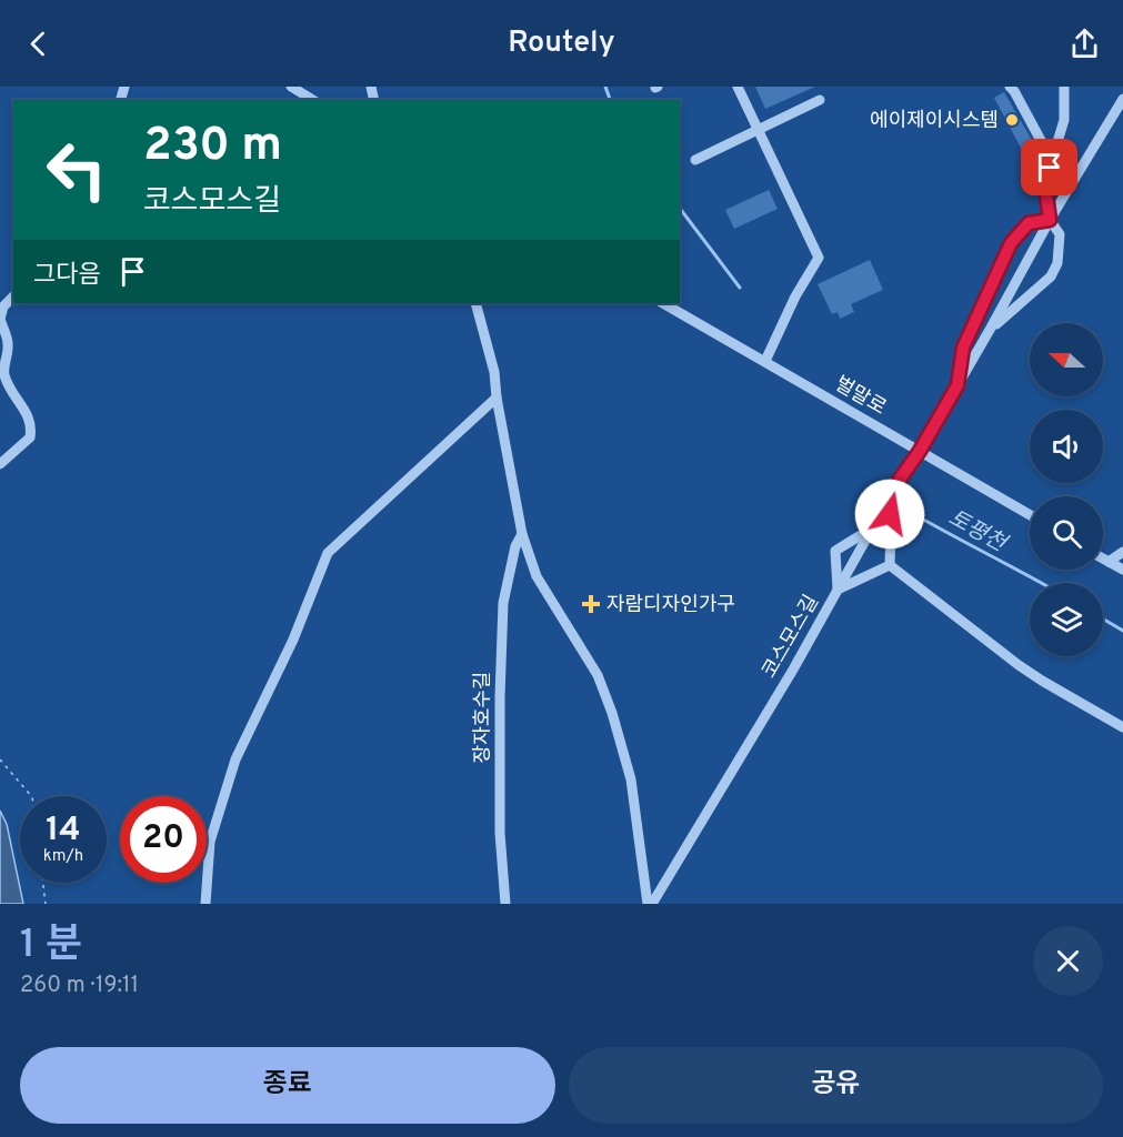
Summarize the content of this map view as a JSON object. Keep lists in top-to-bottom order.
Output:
{
  "streets": {
    "street": ["벌말로", "코스모스길", "장자호수길"]
  },
  "crossings": [
    ["벌말로", "코스모스길"]
  ],
  "water": ["토평천"],
  "places": {
    "other": ["에이제이시스템"],
    "health": ["자람디자인가구"]
  },
  "north": "left",
  "page": {
    "header": "Routely",
    "turn": ["230 m", "코스모스길"],
    "then": "그다음",
    "speed": "14 km/h",
    "limit": "20",
    "heading": ["1 분", "260 m · 19:11"],
    "buttons": ["종료", "공유"]
  }
}
